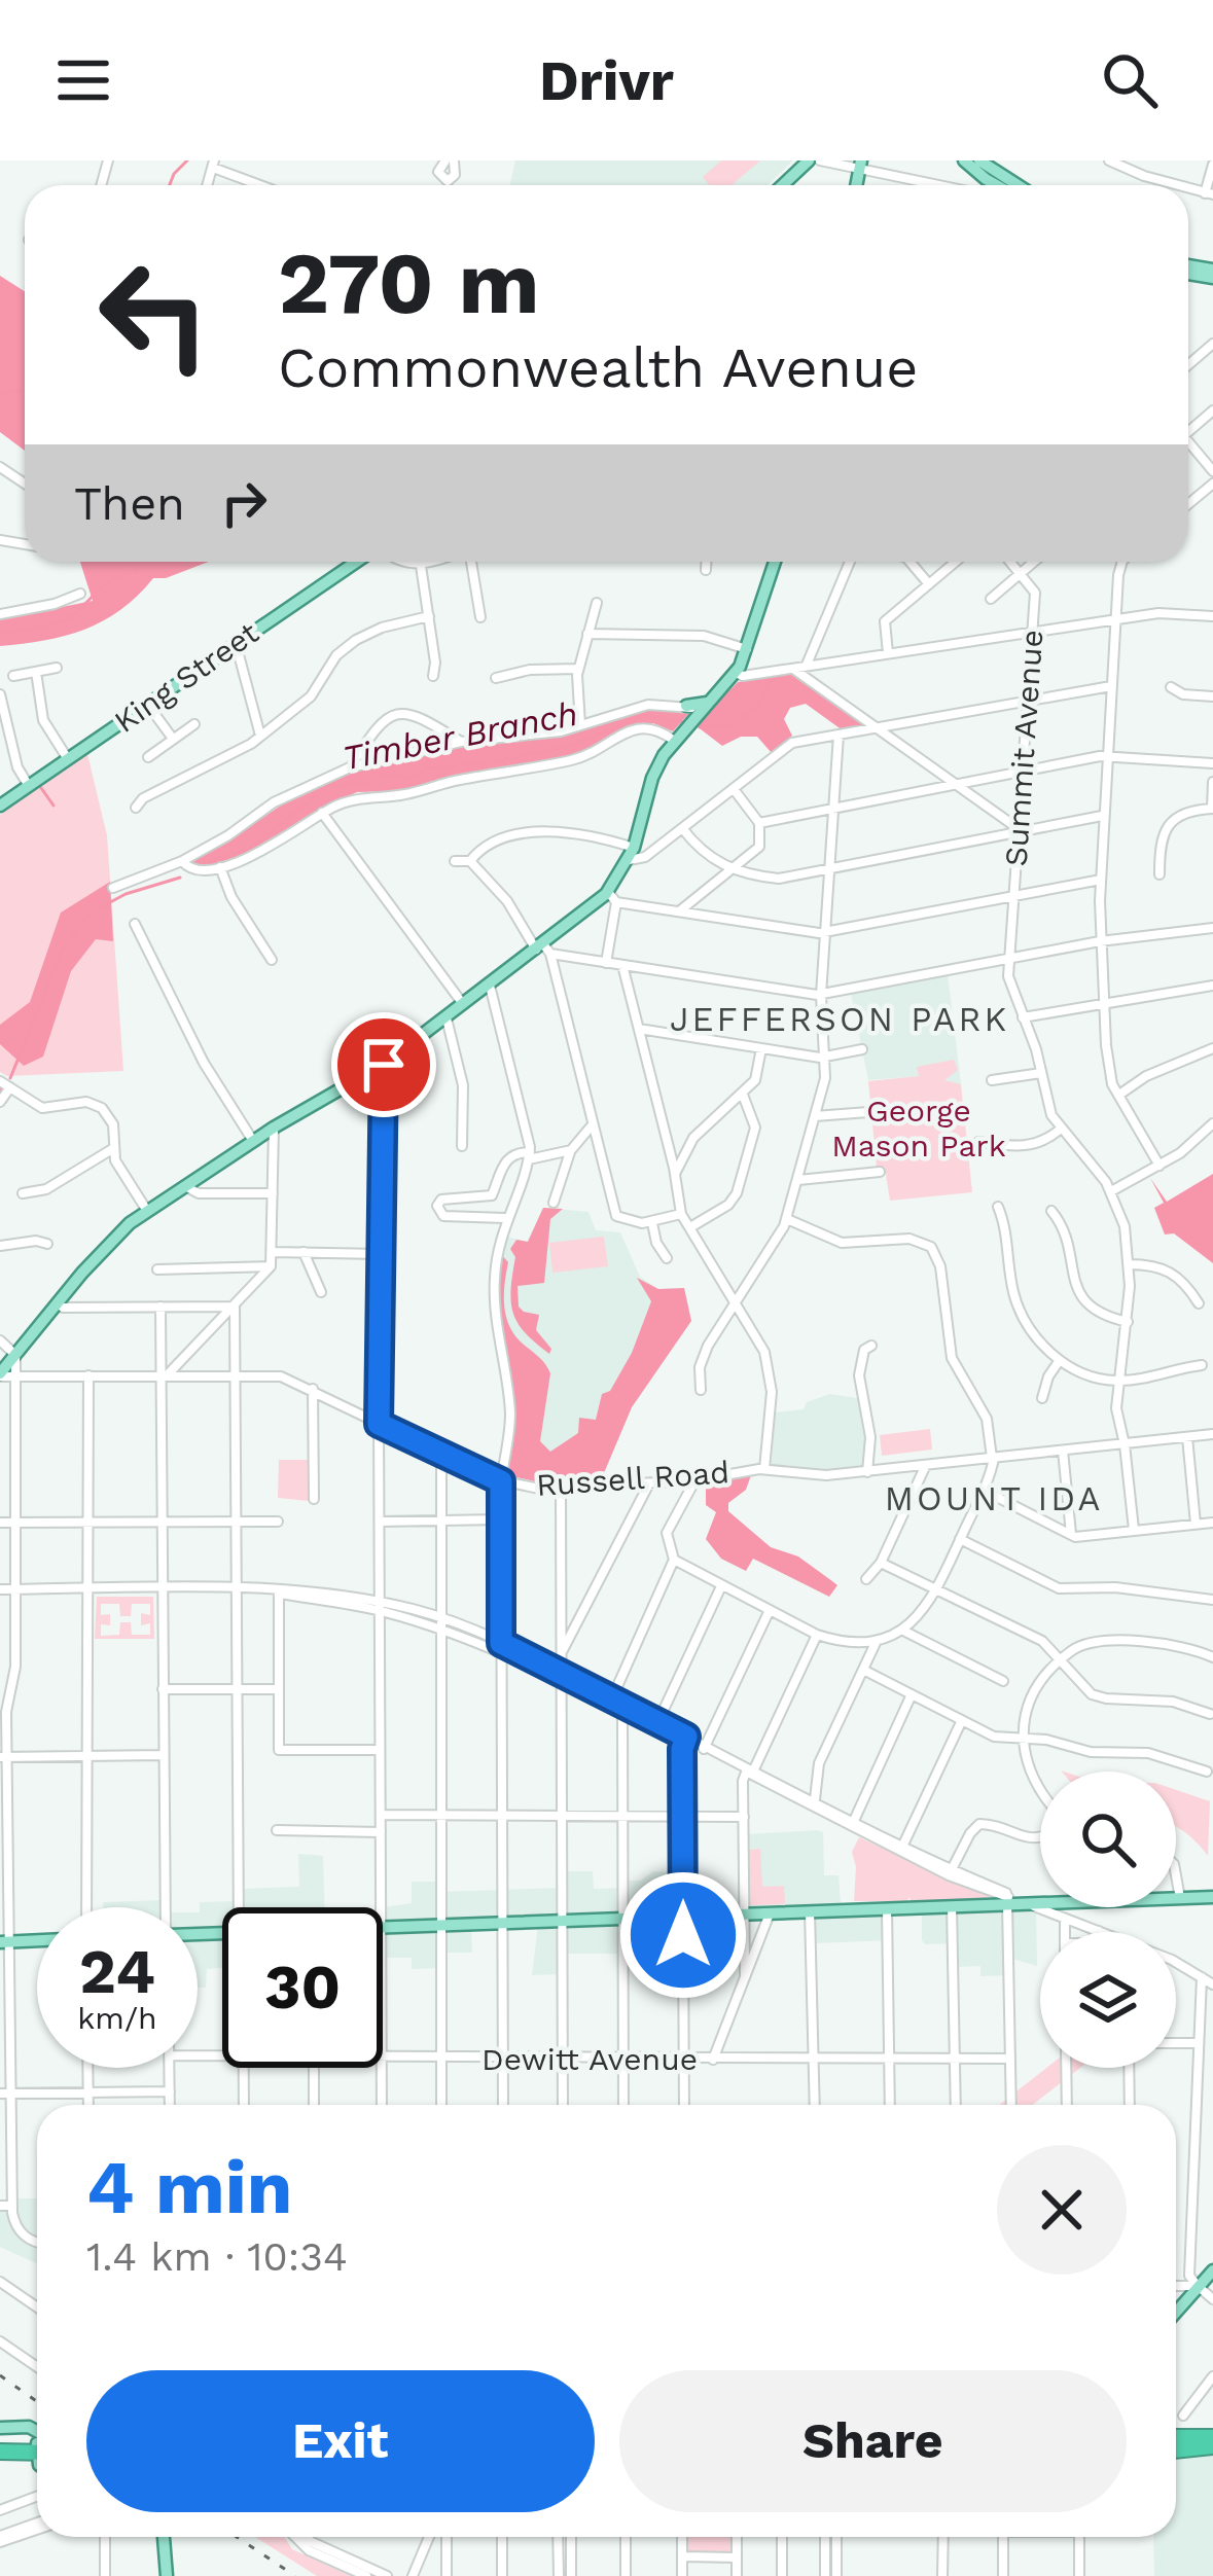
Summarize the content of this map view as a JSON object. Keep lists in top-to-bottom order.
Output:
{
  "streets": {
    "main road": ["King Street"],
    "street": ["Summit Avenue", "Russell Road", "Dewitt Avenue"]
  },
  "districts": ["JEFFERSON PARK", "MOUNT IDA"],
  "water": ["Timber Branch"],
  "parks": ["George Mason Park"],
  "page": {
    "header": "Drivr",
    "turn": ["270 m", "Commonwealth Avenue"],
    "then": "Then",
    "speed": "24 km/h",
    "limit": "30",
    "heading": ["4 min", "1.4 km · 10:34"],
    "buttons": ["Exit", "Share"]
  }
}
